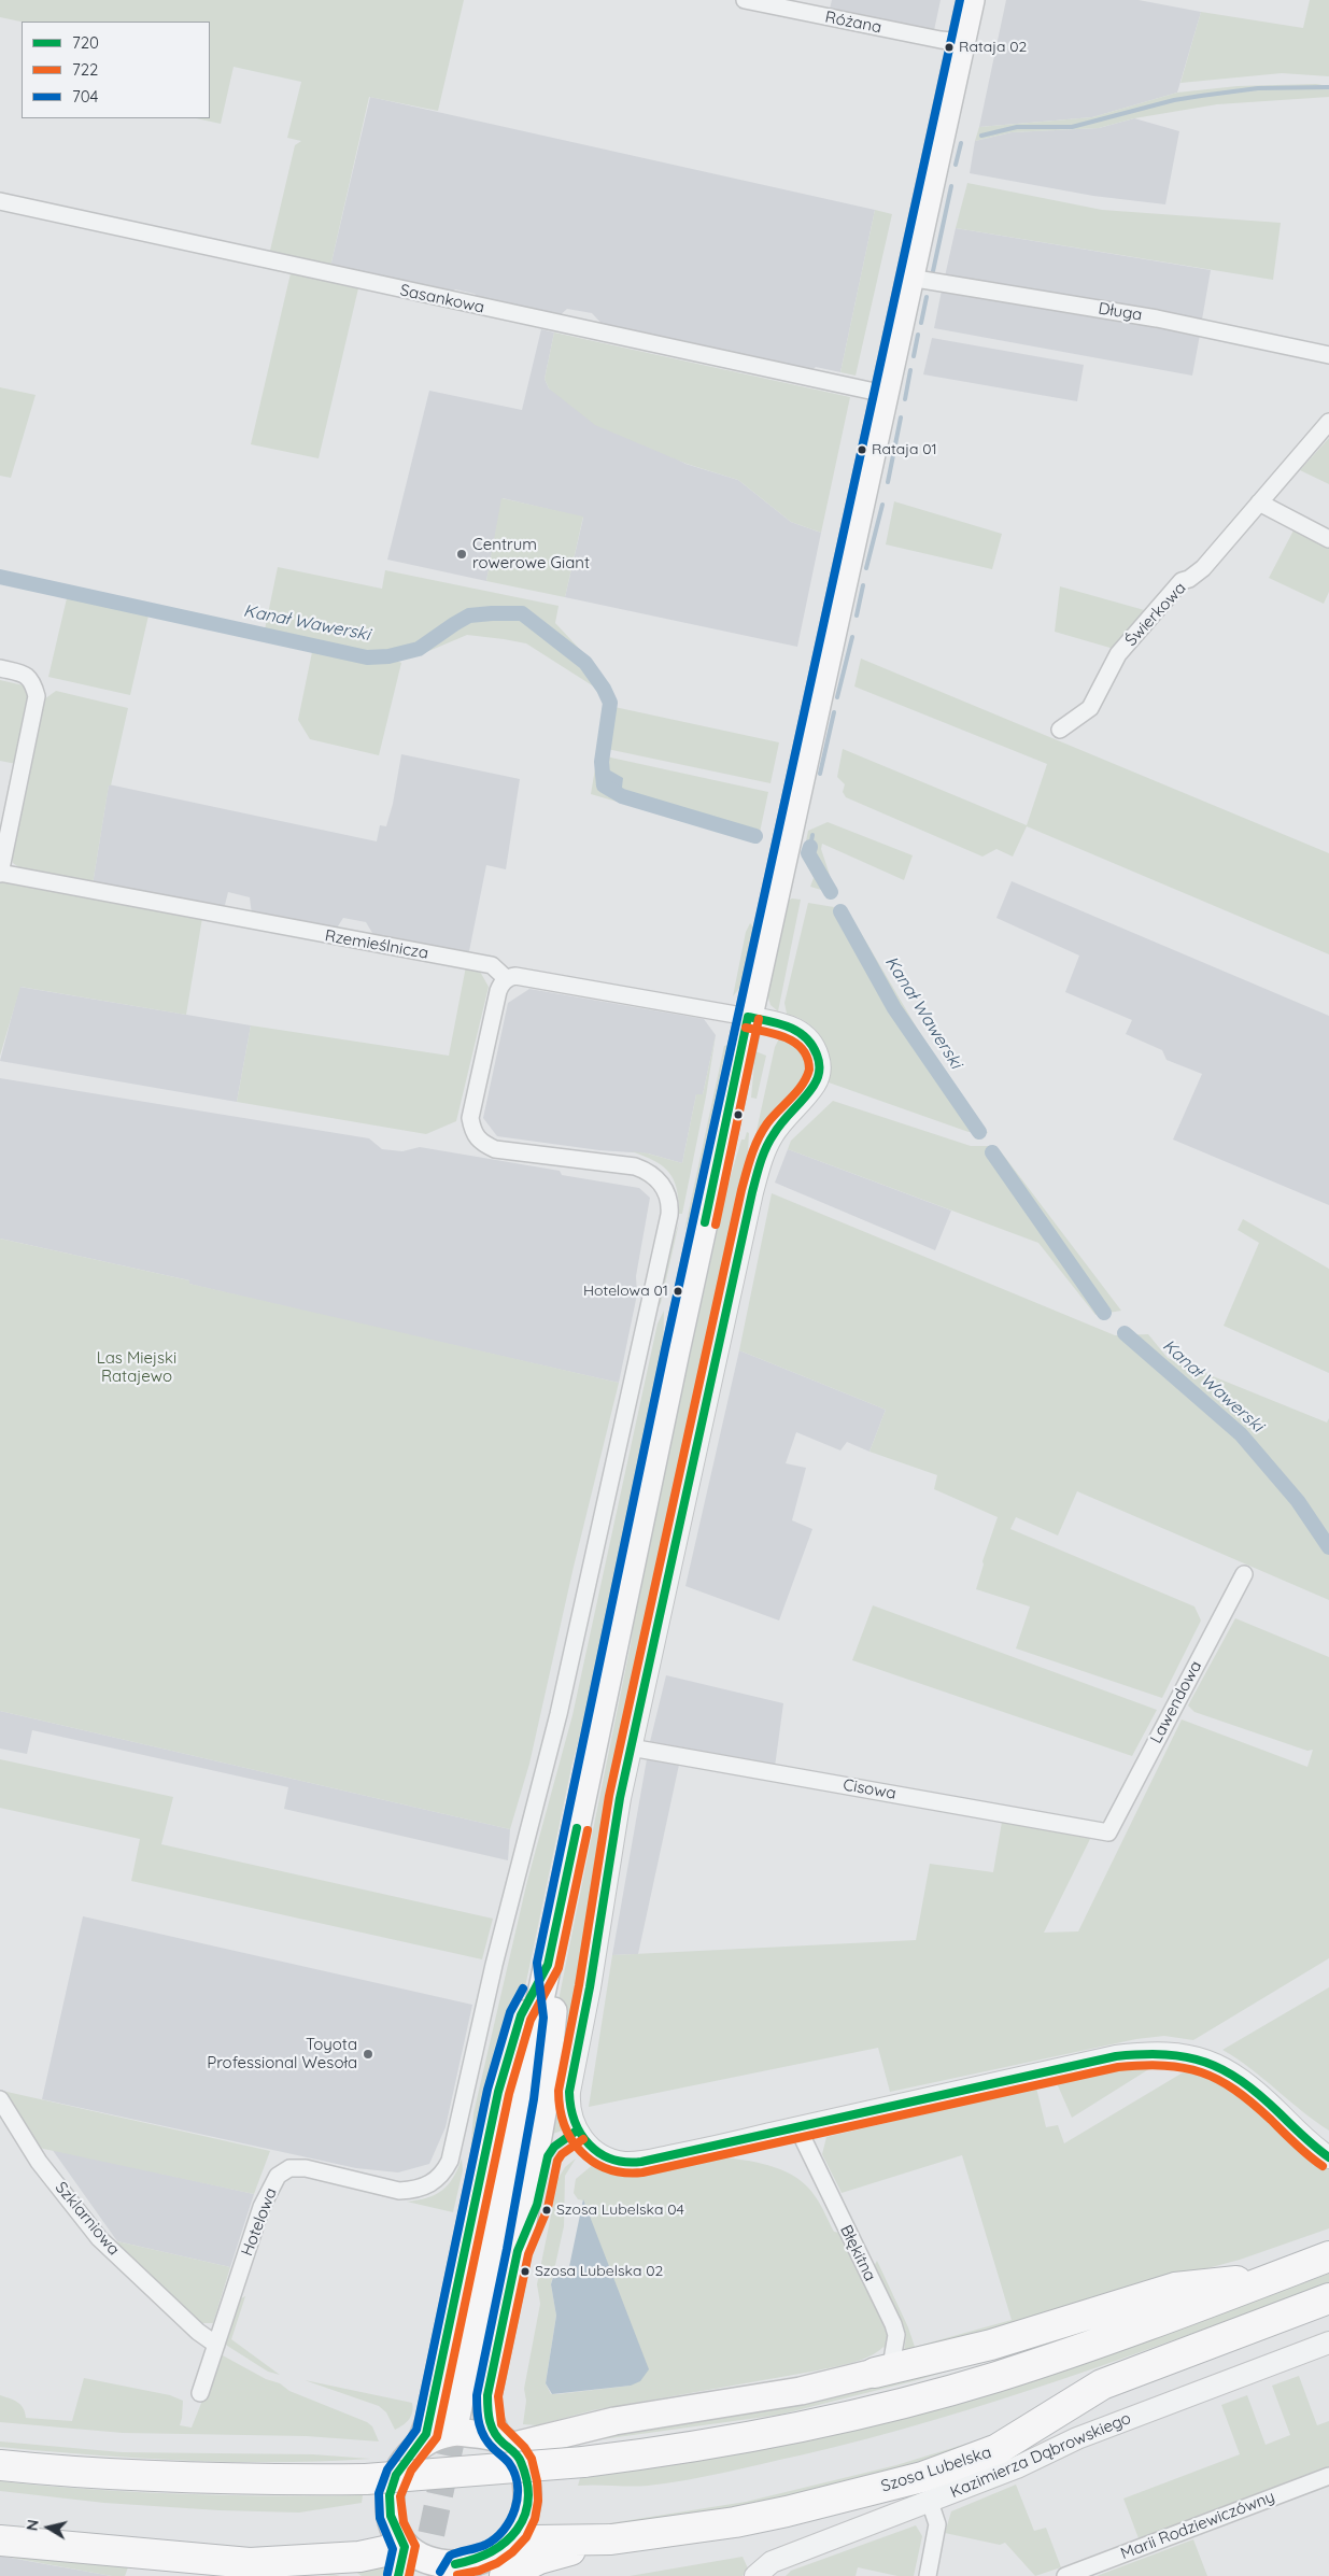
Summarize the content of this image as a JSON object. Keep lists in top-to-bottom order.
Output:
{
  "streets": {
    "highway": ["Szosa Lubelska"],
    "street": [
      "Różana",
      "Sasankowa",
      "Długa",
      "Świerkowa",
      "Rzemieślnicza",
      "Lawendowa",
      "Cisowa",
      "Szklarniowa",
      "Hotelowa",
      "Błękitna",
      "Kazimierza Dąbrowskiego",
      "Marii Rodziewiczówny"
    ]
  },
  "crossings": [
    ["Rzemieślnicza", "Hotelowa"],
    ["Lawendowa", "Cisowa"],
    ["Szklarniowa", "Hotelowa"]
  ],
  "water": ["Kanał Wawerski"],
  "parks": ["Las Miejski Ratajewo"],
  "places": [
    "Rataja 02",
    "Rataja 01",
    "Centrum rowerowe Giant",
    "Hotelowa 01",
    "Toyota Professional Wesoła",
    "Szosa Lubelska 04",
    "Szosa Lubelska 02"
  ],
  "lines": ["transit line 704", "transit line 720", "transit line 722"],
  "legend": ["720", "722", "704"],
  "north": "left"
}
